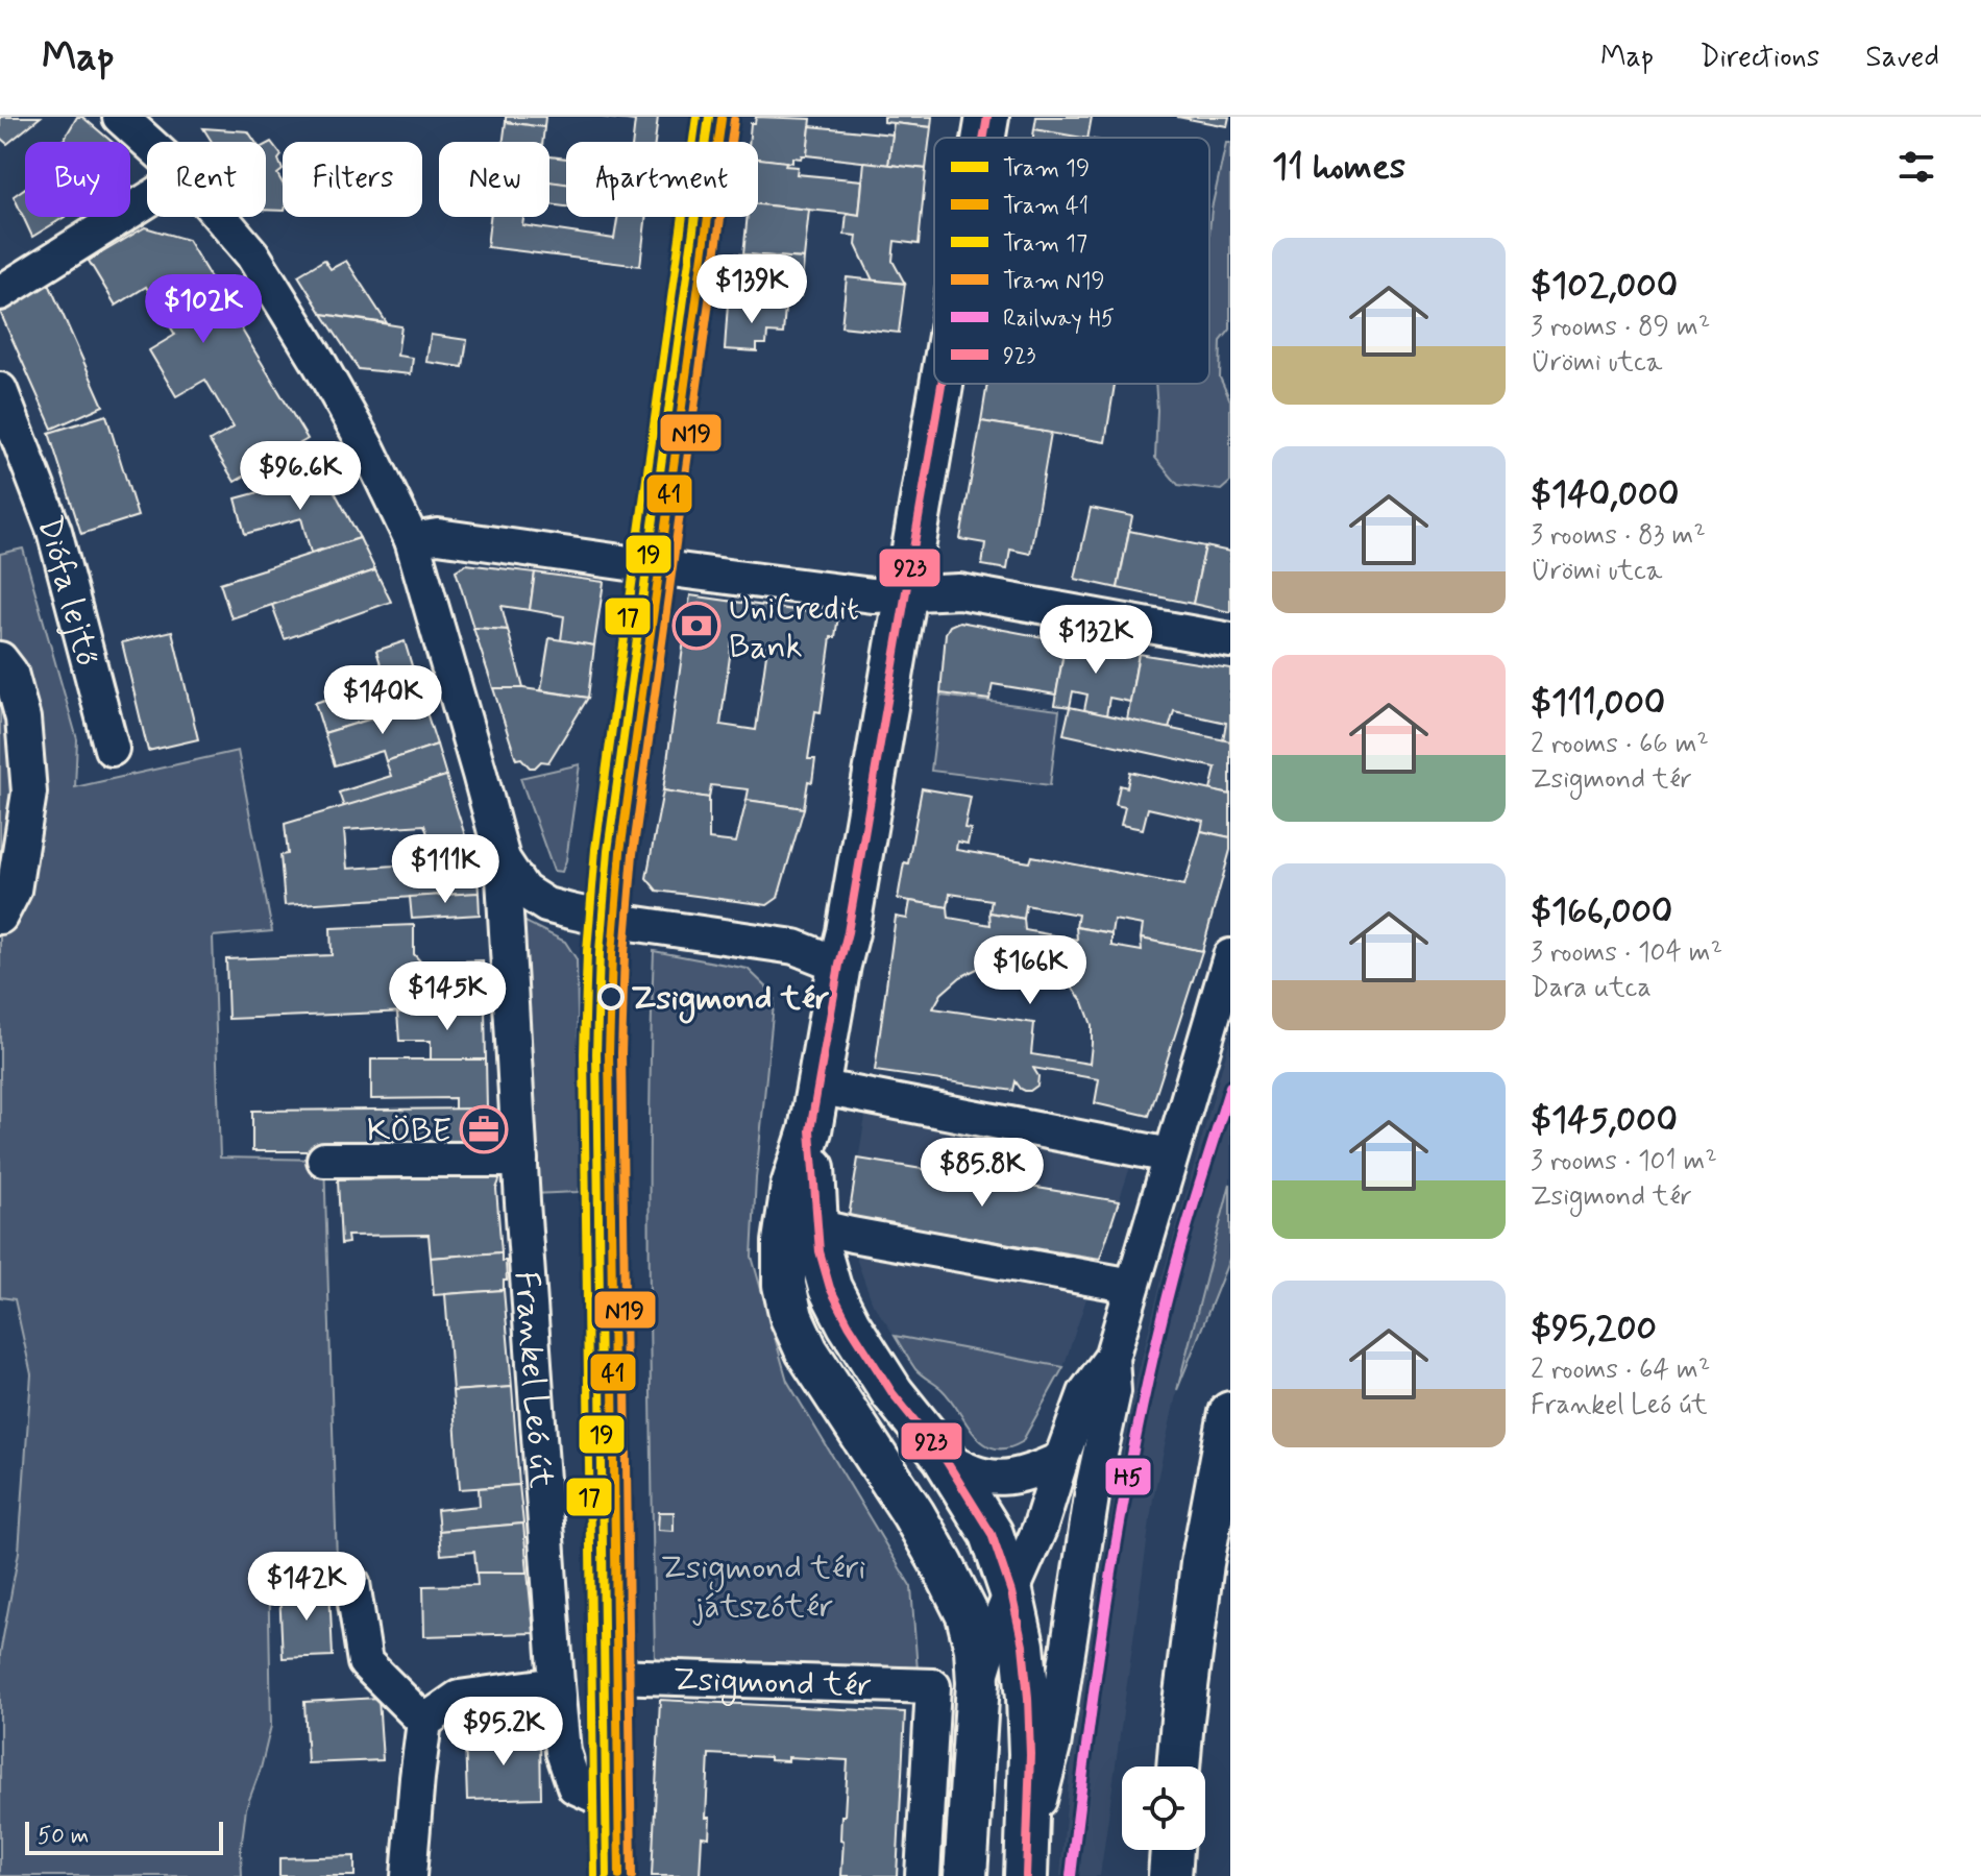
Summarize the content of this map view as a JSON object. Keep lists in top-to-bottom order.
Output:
{
  "streets": {
    "street": ["Diófa lejtő", "Frankel Leó út", "Zsigmond tér"]
  },
  "parks": ["Zsigmond téri játszótér"],
  "places": {
    "bank": ["UniCredit Bank"],
    "other": ["Zsigmond tér"],
    "office": ["KÖBE"]
  },
  "lines": [
    "tram line 19",
    "tram line 17",
    "transit line 923",
    "tram line 41",
    "tram line N19",
    "rail line H5"
  ],
  "legend": [
    "Tram 19",
    "Tram 41",
    "Tram 17",
    "Tram N19",
    "Railway H5",
    "923"
  ],
  "scale_bar": "50 m",
  "page": {
    "header": "Map",
    "nav": ["Map", "Directions", "Saved"],
    "heading": "11 homes",
    "chip": [
      "Buy",
      "Rent",
      "Filters",
      "New",
      "Apartment"
    ],
    "list": [
      {
        "name": "$102,000",
        "note": "3 rooms · 89 m² · Ürömi utca"
      },
      {
        "name": "$140,000",
        "note": "3 rooms · 83 m² · Ürömi utca"
      },
      {
        "name": "$111,000",
        "note": "2 rooms · 66 m² · Zsigmond tér"
      },
      {
        "name": "$166,000",
        "note": "3 rooms · 104 m² · Dara utca"
      },
      {
        "name": "$145,000",
        "note": "3 rooms · 101 m² · Zsigmond tér"
      },
      {
        "name": "$95,200",
        "note": "2 rooms · 64 m² · Frankel Leó út"
      }
    ],
    "price": [
      "$139K",
      "$102K",
      "$96.6K",
      "$132K",
      "$140K",
      "$111K",
      "$166K",
      "$145K",
      "$85.8K",
      "$142K",
      "$95.2K"
    ],
    "scale": "50 m"
  }
}
